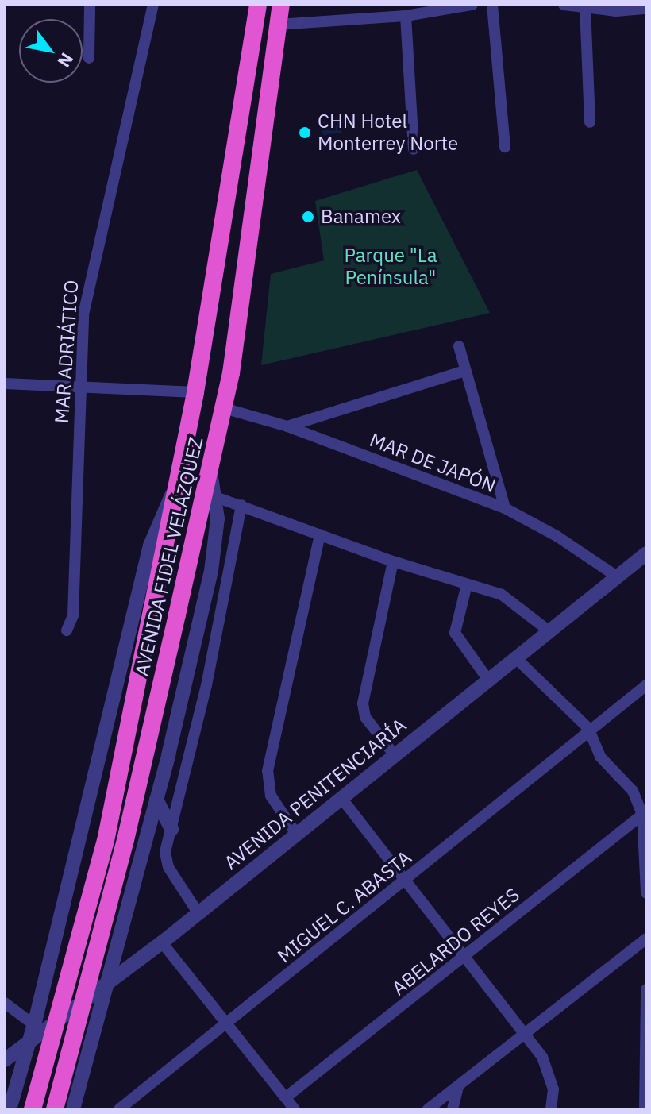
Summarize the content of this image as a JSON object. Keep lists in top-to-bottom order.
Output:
{
  "streets": {
    "highway": ["AVENIDA FIDEL VELÁZQUEZ"],
    "street": [
      "MAR ADRIÁTICO",
      "MAR DE JAPÓN",
      "AVENIDA PENITENCIARÍA",
      "MIGUEL C. ABASTA",
      "ABELARDO REYES"
    ]
  },
  "crossings": [
    ["MAR DE JAPÓN", "AVENIDA FIDEL VELÁZQUEZ"],
    ["MAR DE JAPÓN", "AVENIDA PENITENCIARÍA"]
  ],
  "parks": ["Parque \"La Península\""],
  "places": ["CHN Hotel Monterrey Norte", "Banamex"],
  "north": "bottom right"
}
